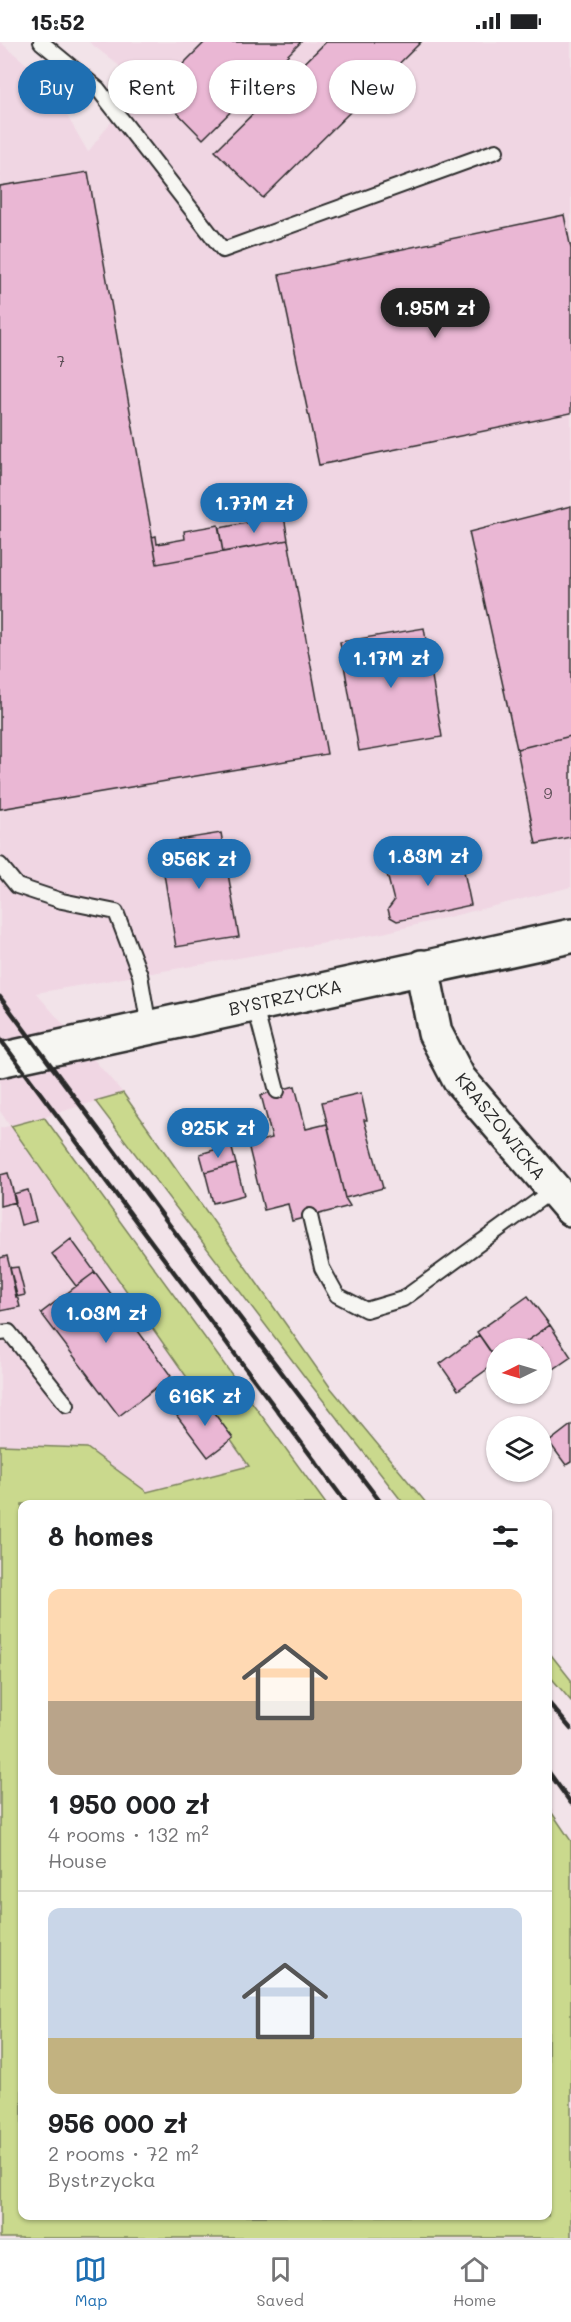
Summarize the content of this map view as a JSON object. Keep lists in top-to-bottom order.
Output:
{
  "streets": {
    "street": ["BYSTRZYCKA", "KRASZOWICKA"]
  },
  "crossings": [
    ["BYSTRZYCKA", "KRASZOWICKA"]
  ],
  "house_numbers": ["7", "9"],
  "north": "left",
  "page": {
    "status": "15:52",
    "chip": [
      "Buy",
      "Rent",
      "Filters",
      "New"
    ],
    "price": [
      "1.95M zł",
      "1.77M zł",
      "1.17M zł",
      "1.83M zł",
      "956K zł",
      "925K zł",
      "1.03M zł",
      "616K zł"
    ],
    "heading": "8 homes",
    "list": [
      {
        "name": "1 950 000 zł",
        "note": "4 rooms · 132 m² · House"
      },
      {
        "name": "956 000 zł",
        "note": "2 rooms · 72 m² · Bystrzycka"
      }
    ],
    "tabs": ["Map", "Saved", "Home"]
  }
}
